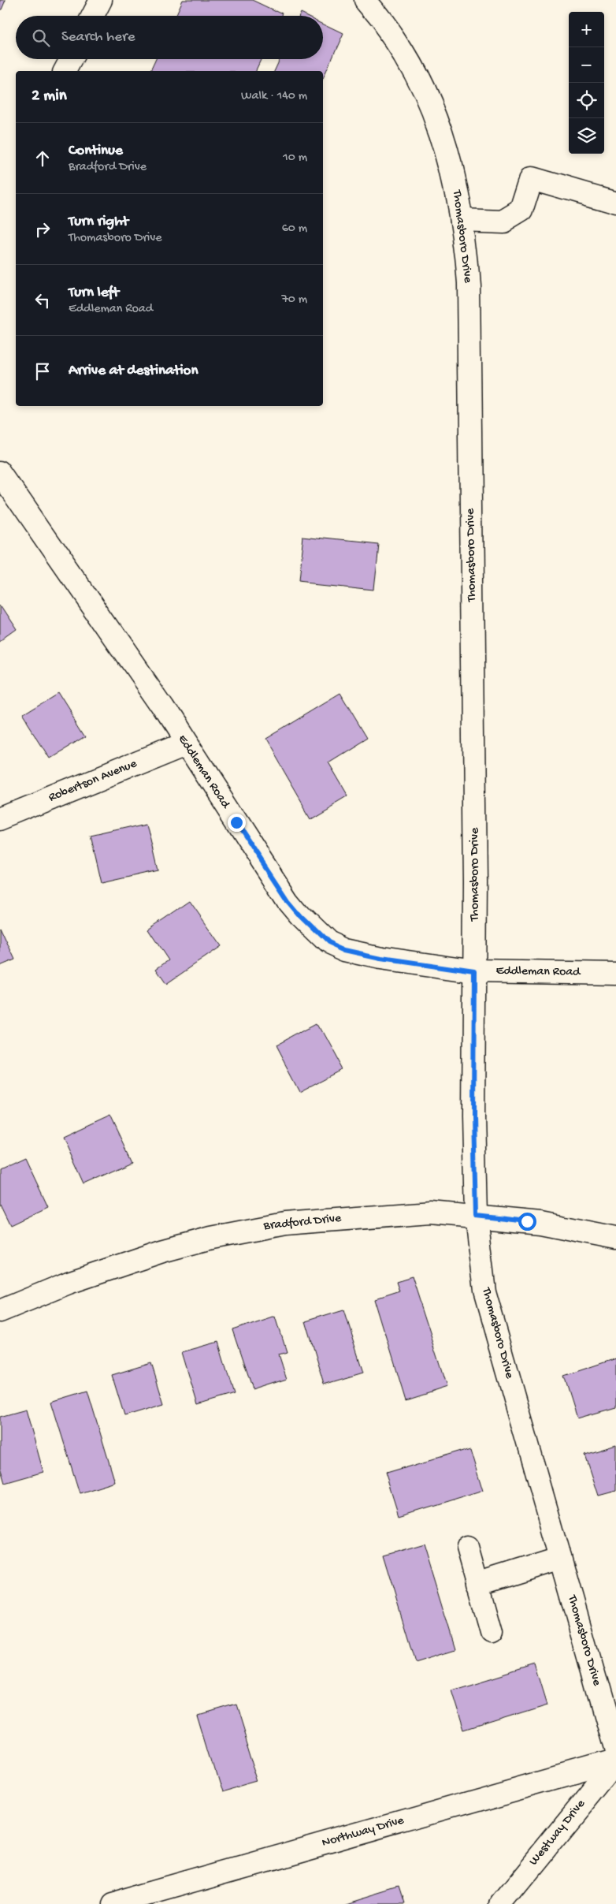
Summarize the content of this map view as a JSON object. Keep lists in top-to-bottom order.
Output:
{
  "streets": {
    "street": [
      "Thomasboro Drive",
      "Eddleman Road",
      "Robertson Avenue",
      "Bradford Drive",
      "Northway Drive",
      "Westway Drive"
    ]
  },
  "crossings": [
    ["Thomasboro Drive", "Eddleman Road"],
    ["Thomasboro Drive", "Bradford Drive"],
    ["Eddleman Road", "Robertson Avenue"],
    ["Northway Drive", "Westway Drive"]
  ],
  "page": {
    "map_buttons": ["+", "−"],
    "search": "Search here",
    "heading": ["2 min", "Walk · 140 m"],
    "list": [
      ["Continue", "Bradford Drive", "10 m"],
      ["Turn right", "Thomasboro Drive", "60 m"],
      ["Turn left", "Eddleman Road", "70 m"],
      "Arrive at destination"
    ]
  }
}
